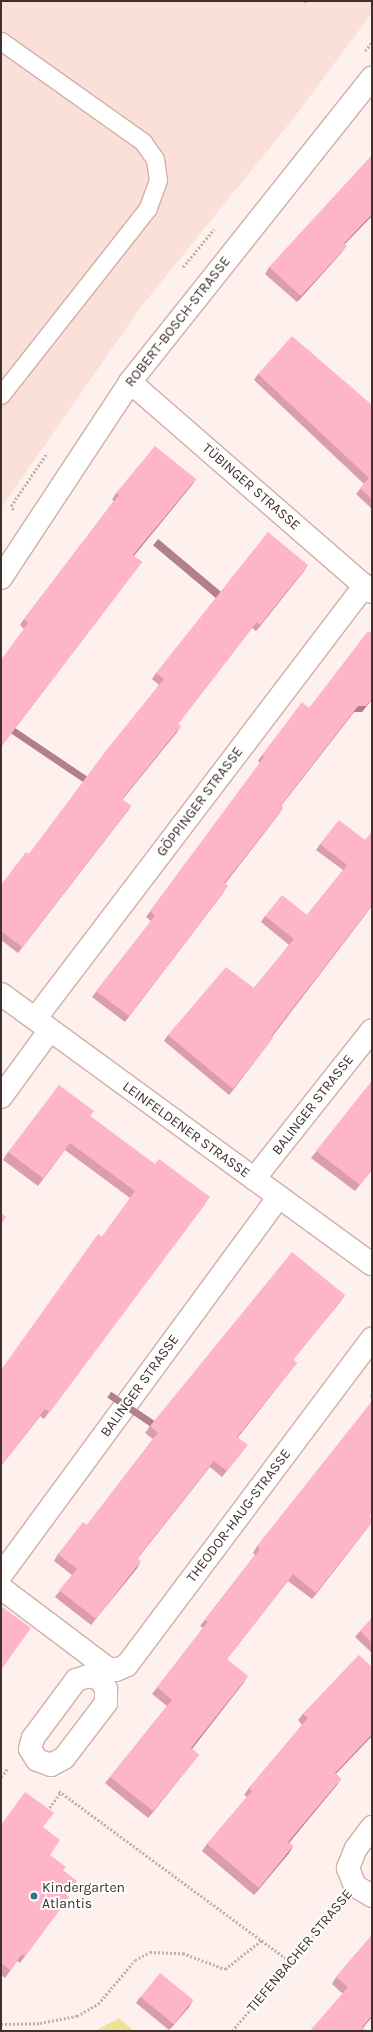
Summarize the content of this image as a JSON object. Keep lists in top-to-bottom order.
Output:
{
  "streets": {
    "street": [
      "ROBERT-BOSCH-STRASSE",
      "TÜBINGER STRASSE",
      "GÖPPINGER STRASSE",
      "BALINGER STRASSE",
      "LEINFELDENER STRASSE",
      "THEODOR-HAUG-STRASSE",
      "TIEFENBACHER STRASSE"
    ]
  },
  "crossings": [
    ["ROBERT-BOSCH-STRASSE", "TÜBINGER STRASSE"],
    ["TÜBINGER STRASSE", "GÖPPINGER STRASSE"],
    ["GÖPPINGER STRASSE", "LEINFELDENER STRASSE"],
    ["BALINGER STRASSE", "LEINFELDENER STRASSE"]
  ],
  "places": ["Kindergarten Atlantis"]
}
